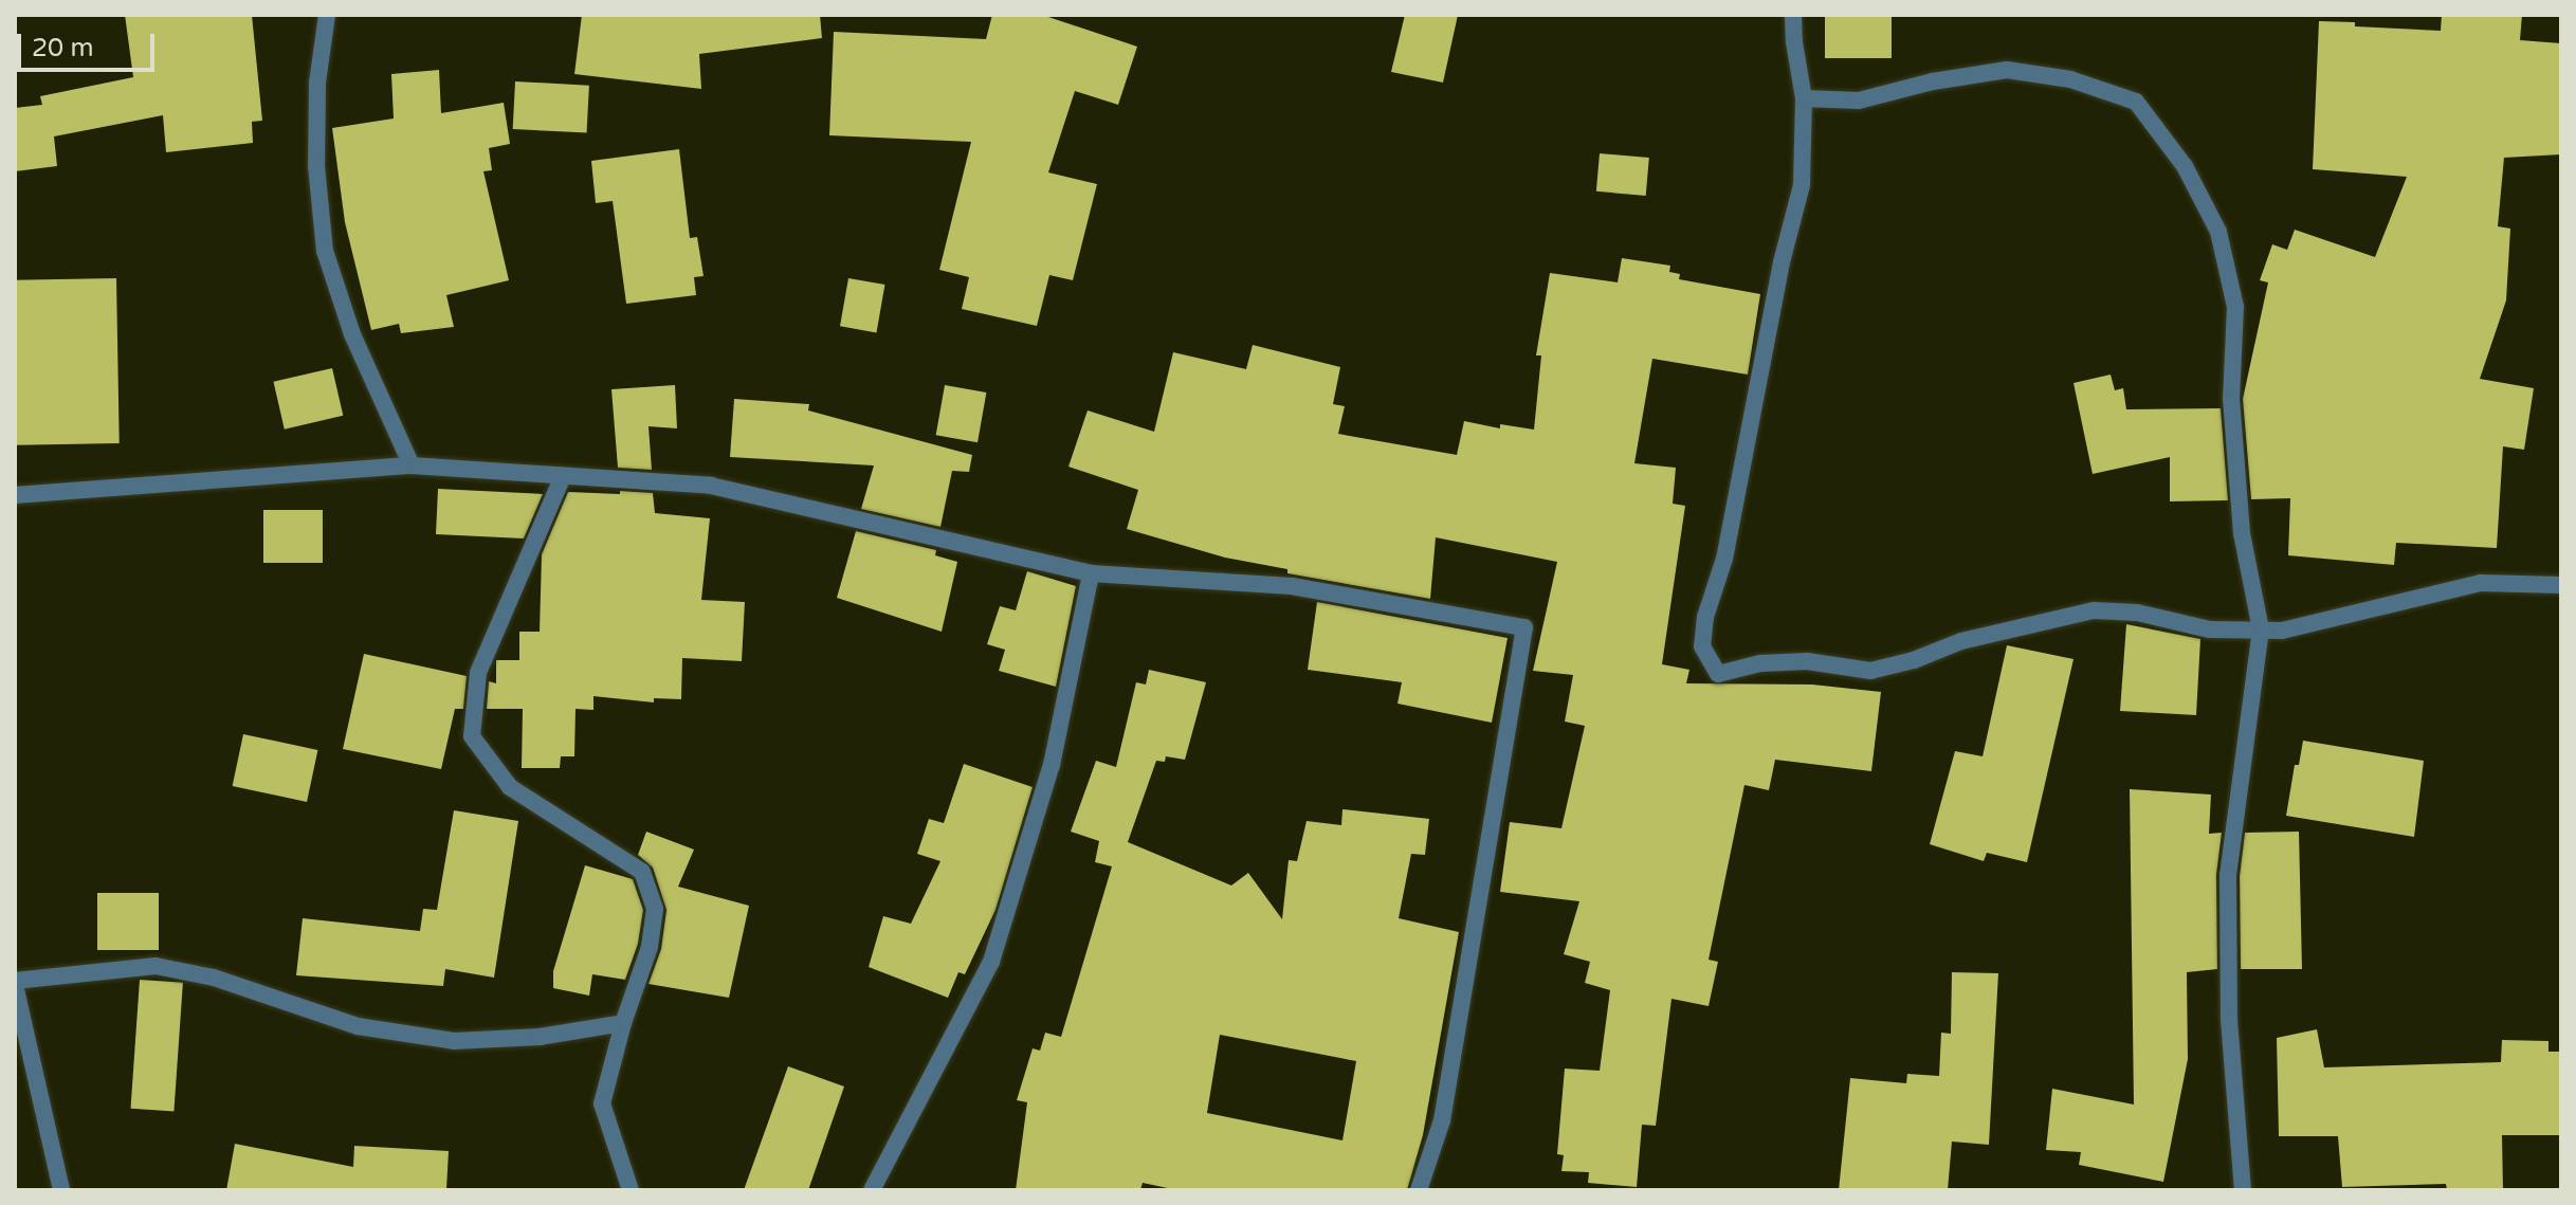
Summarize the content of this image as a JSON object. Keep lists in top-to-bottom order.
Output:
{
  "scale_bar": "20 m"
}
